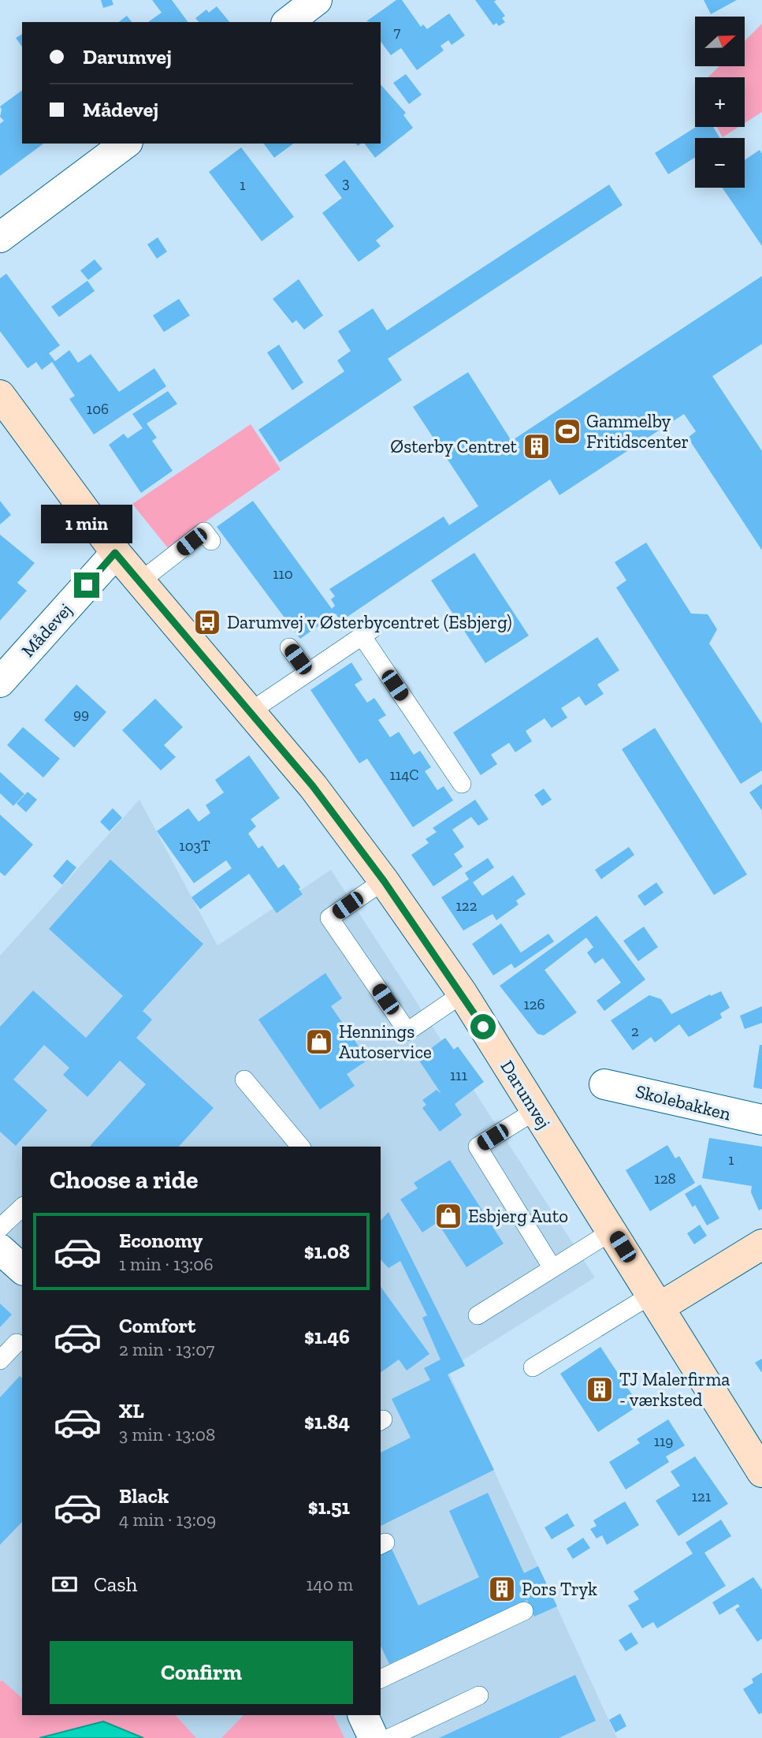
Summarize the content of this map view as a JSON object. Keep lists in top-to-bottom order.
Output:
{
  "streets": {
    "street": ["Mådevej", "Darumvej", "Skolebakken"]
  },
  "crossings": [
    ["Mådevej", "Darumvej"]
  ],
  "places": {
    "sports": ["Gammelby Fritidscenter"],
    "building": ["Østerby Centret", "TJ Malerfirma - værksted", "Pors Tryk"],
    "bus stop": ["Darumvej v Østerbycentret (Esbjerg)"],
    "shop": ["Hennings Autoservice", "Esbjerg Auto"]
  },
  "house_numbers": [
    "7",
    "3",
    "1",
    "106",
    "110",
    "99",
    "114C",
    "103T",
    "122",
    "126",
    "2",
    "111",
    "1",
    "128",
    "119",
    "121"
  ],
  "north": "right",
  "page": {
    "map_buttons": ["+", "−"],
    "banner": ["Darumvej", "Mådevej"],
    "bubble": "1 min",
    "heading": "Choose a ride",
    "list": [
      {
        "name": "Economy",
        "note": "1 min · 13:06",
        "value": "$1.08"
      },
      {
        "name": "Comfort",
        "note": "2 min · 13:07",
        "value": "$1.46"
      },
      {
        "name": "XL",
        "note": "3 min · 13:08",
        "value": "$1.84"
      },
      {
        "name": "Black",
        "note": "4 min · 13:09",
        "value": "$1.51"
      }
    ],
    "pay": ["Cash", "140 m"],
    "buttons": "Confirm"
  }
}
